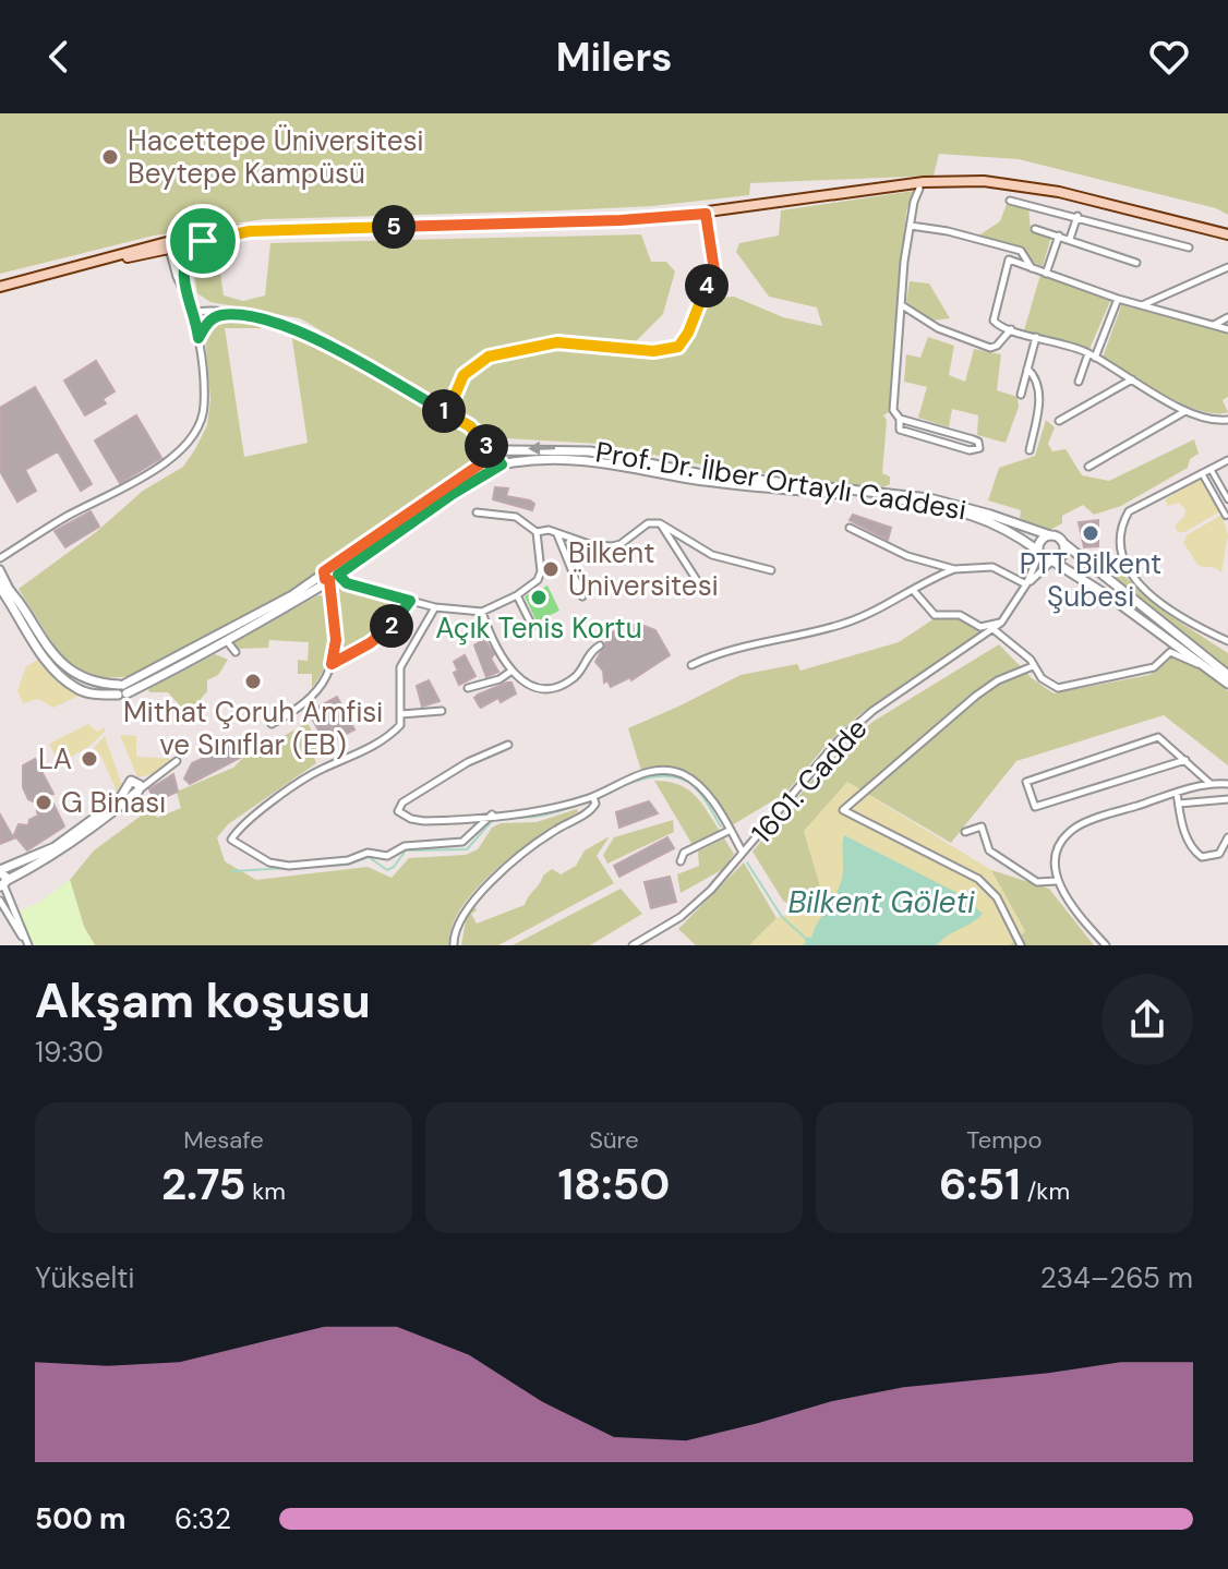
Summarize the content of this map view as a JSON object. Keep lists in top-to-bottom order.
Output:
{
  "streets": {
    "street": ["Prof. Dr. İlber Ortaylı Caddesi", "1601. Cadde"]
  },
  "crossings": [
    ["Prof. Dr. İlber Ortaylı Caddesi", "1601. Cadde"]
  ],
  "water": ["Bilkent Göleti"],
  "places": [
    "Hacettepe Üniversitesi Beytepe Kampüsü",
    "PTT Bilkent Şubesi",
    "Bilkent Üniversitesi",
    "Açık Tenis Kortu",
    "Mithat Çoruh Amfisi ve Sınıflar (EB)",
    "LA",
    "G Binası"
  ],
  "page": {
    "header": "Milers",
    "pins": [
      "5",
      "4",
      "1",
      "3",
      "2"
    ],
    "heading": ["Akşam koşusu", "19:30"],
    "stats": [
      ["Mesafe", "2.75 km"],
      ["Süre", "18:50"],
      ["Tempo", "6:51 /km"]
    ],
    "chart": ["Yükselti", "234–265 m"],
    "list": [
      {
        "name": "500 m",
        "note": "6:32"
      }
    ]
  }
}
